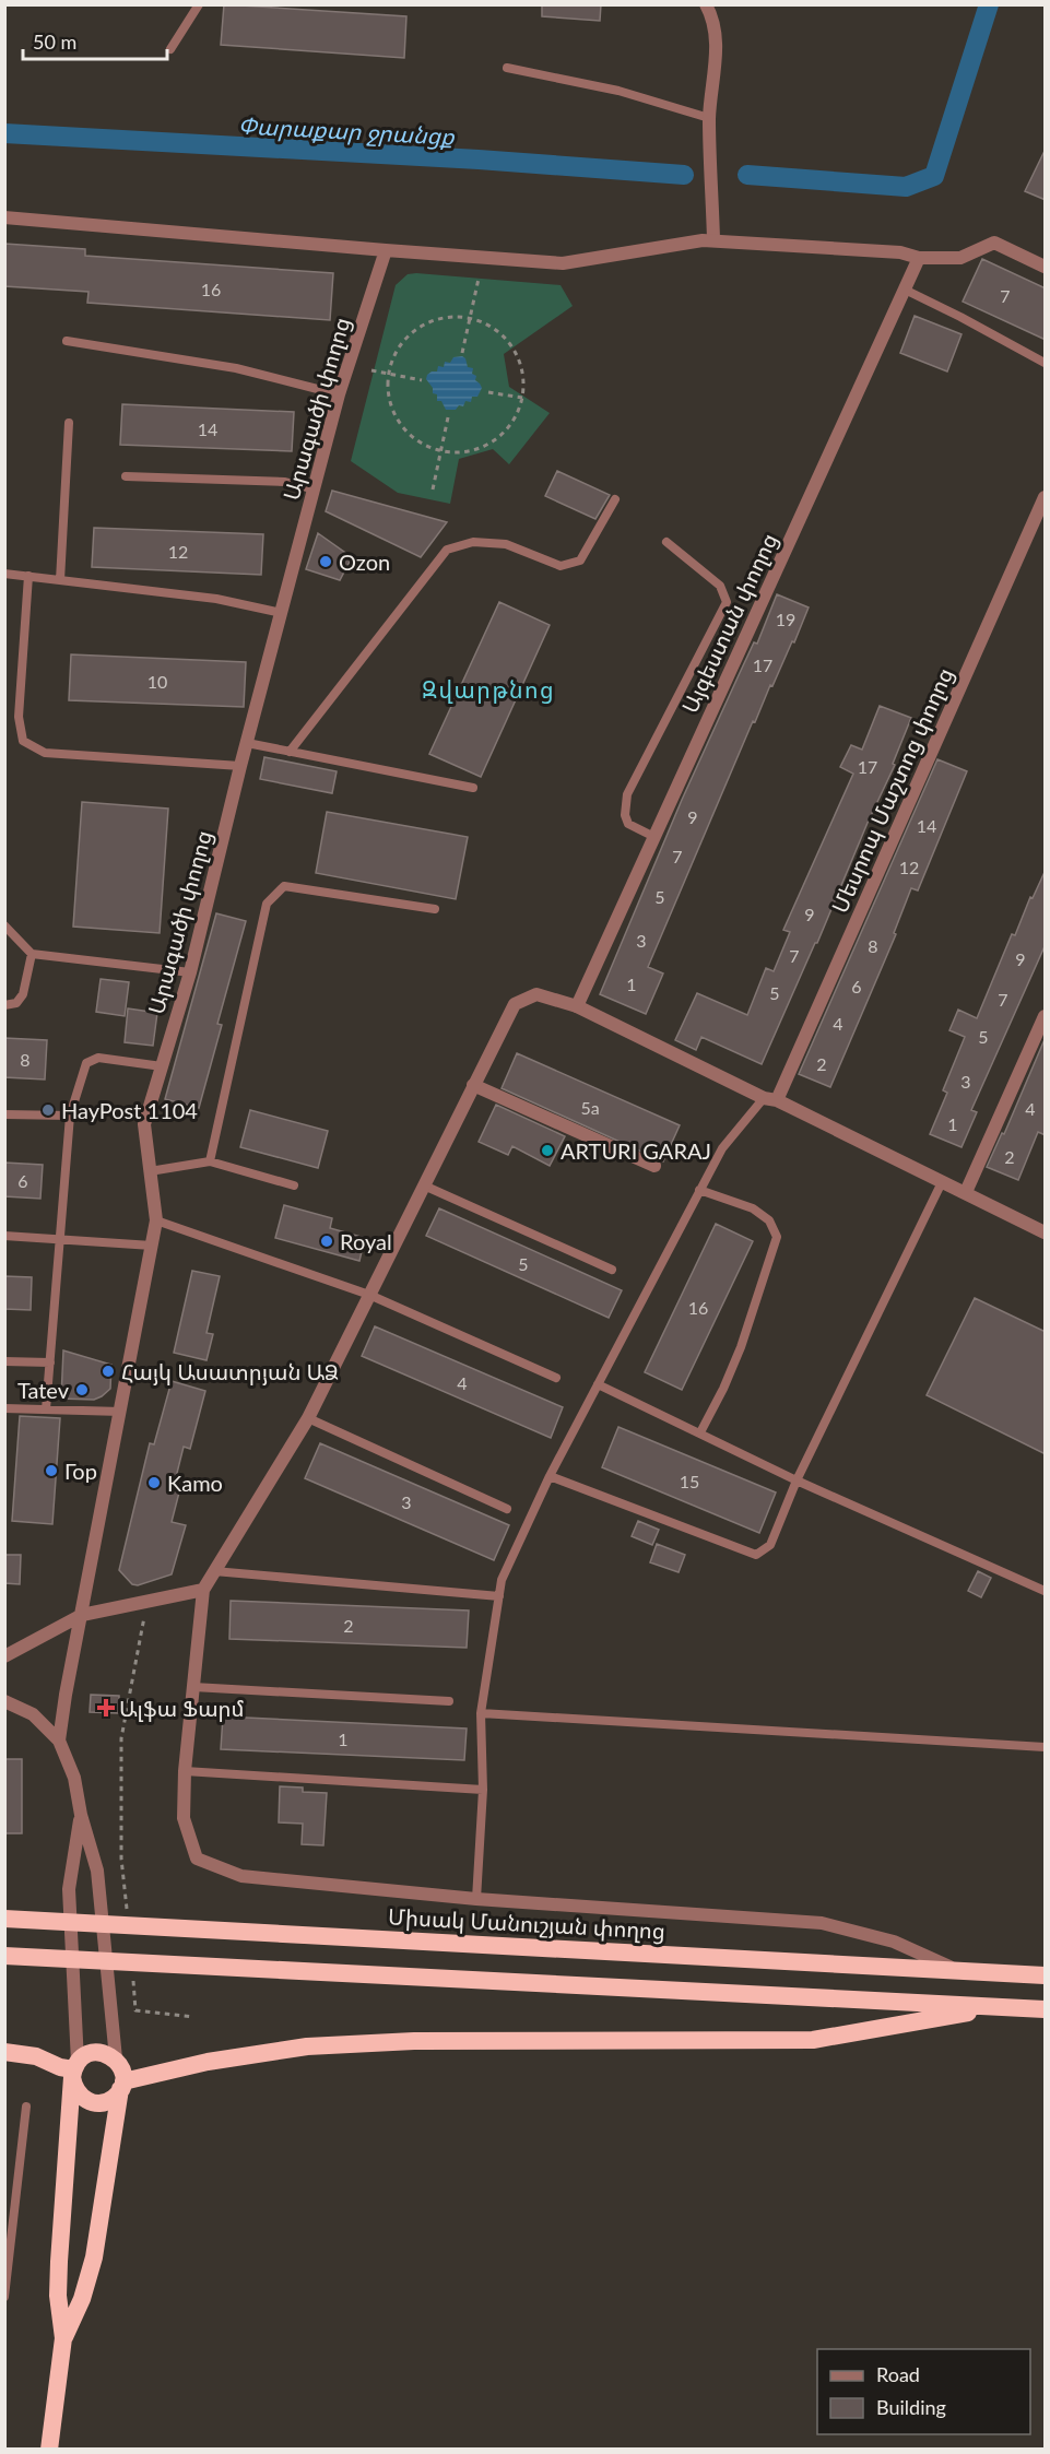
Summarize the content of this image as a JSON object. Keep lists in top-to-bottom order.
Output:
{
  "streets": {
    "highway": ["Միսակ Մանուշյան փողոց"],
    "street": ["Արագածի փողոց", "Այգեստան փողոց", "Մեսրոպ Մաշտոց փողոց"]
  },
  "districts": ["Զվարթնոց"],
  "water": ["Փարաքար ջրանցք"],
  "places": {
    "other": [
      "Ozon",
      "HayPost 1104",
      "ARTURI GARAJ",
      "Royal",
      "Հայկ Ասատրյան ԱՁ",
      "Tatev",
      "Гор",
      "Kamo"
    ],
    "health": ["Ալֆա Ֆարմ"]
  },
  "house_numbers": [
    "16",
    "7",
    "14",
    "12",
    "19",
    "17",
    "10",
    "17",
    "9",
    "14",
    "7",
    "12",
    "5",
    "9",
    "3",
    "8",
    "7",
    "9",
    "1",
    "6",
    "5",
    "7",
    "4",
    "5",
    "8",
    "2",
    "3",
    "5a",
    "4",
    "1",
    "2",
    "6",
    "5",
    "16",
    "4",
    "15",
    "3",
    "2",
    "1"
  ],
  "legend": ["Road", "Building"],
  "scale_bar": "50 m"
}
